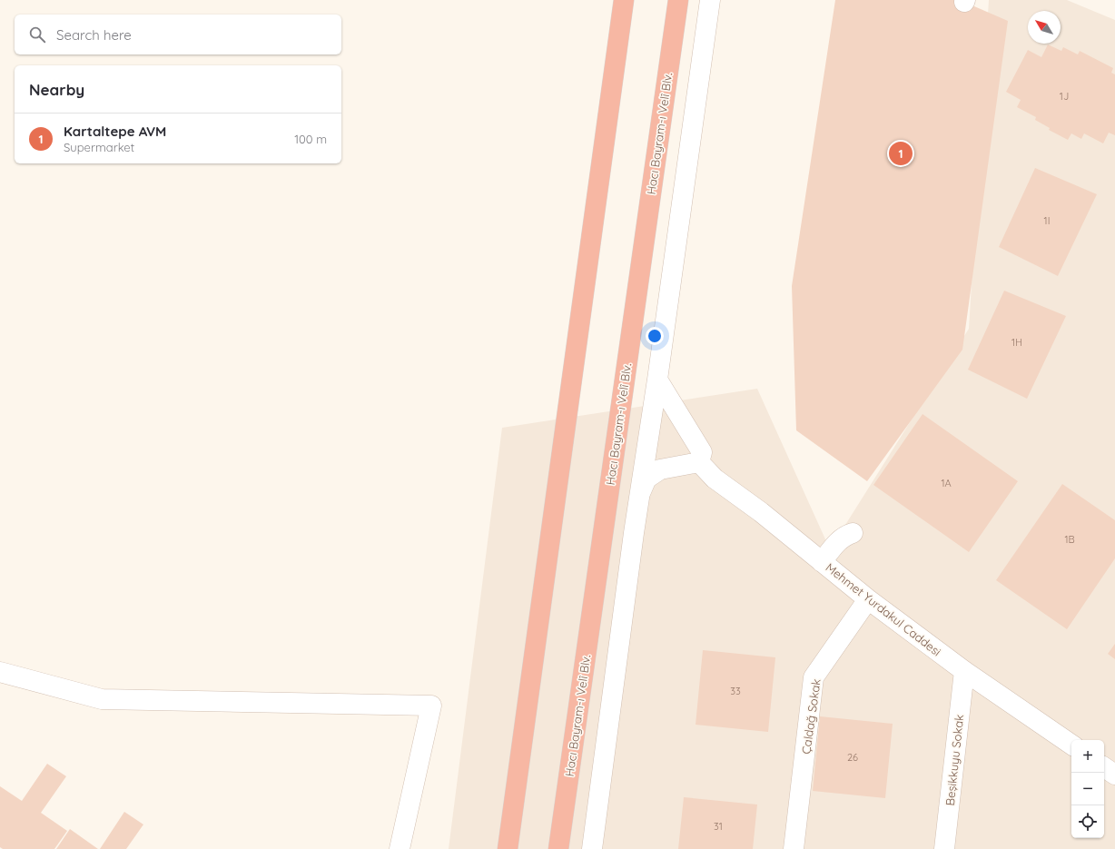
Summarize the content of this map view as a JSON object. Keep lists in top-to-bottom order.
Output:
{
  "streets": {
    "highway": ["Hacı Bayram-ı Velî Blv."],
    "street": ["Mehmet Yurdakul Caddesi", "Çaldağ Sokak", "Beşikkuyu Sokak"]
  },
  "crossings": [
    ["Mehmet Yurdakul Caddesi", "Çaldağ Sokak"],
    ["Mehmet Yurdakul Caddesi", "Beşikkuyu Sokak"]
  ],
  "house_numbers": [
    "1J",
    "1I",
    "1H",
    "1A",
    "1B",
    "33",
    "26",
    "31"
  ],
  "north": "top left",
  "page": {
    "search": "Search here",
    "heading": "Nearby",
    "list": [
      {
        "mark": "1",
        "name": "Kartaltepe AVM",
        "note": "Supermarket",
        "value": "100 m"
      }
    ],
    "pins": "1",
    "map_buttons": ["+", "−"]
  }
}
